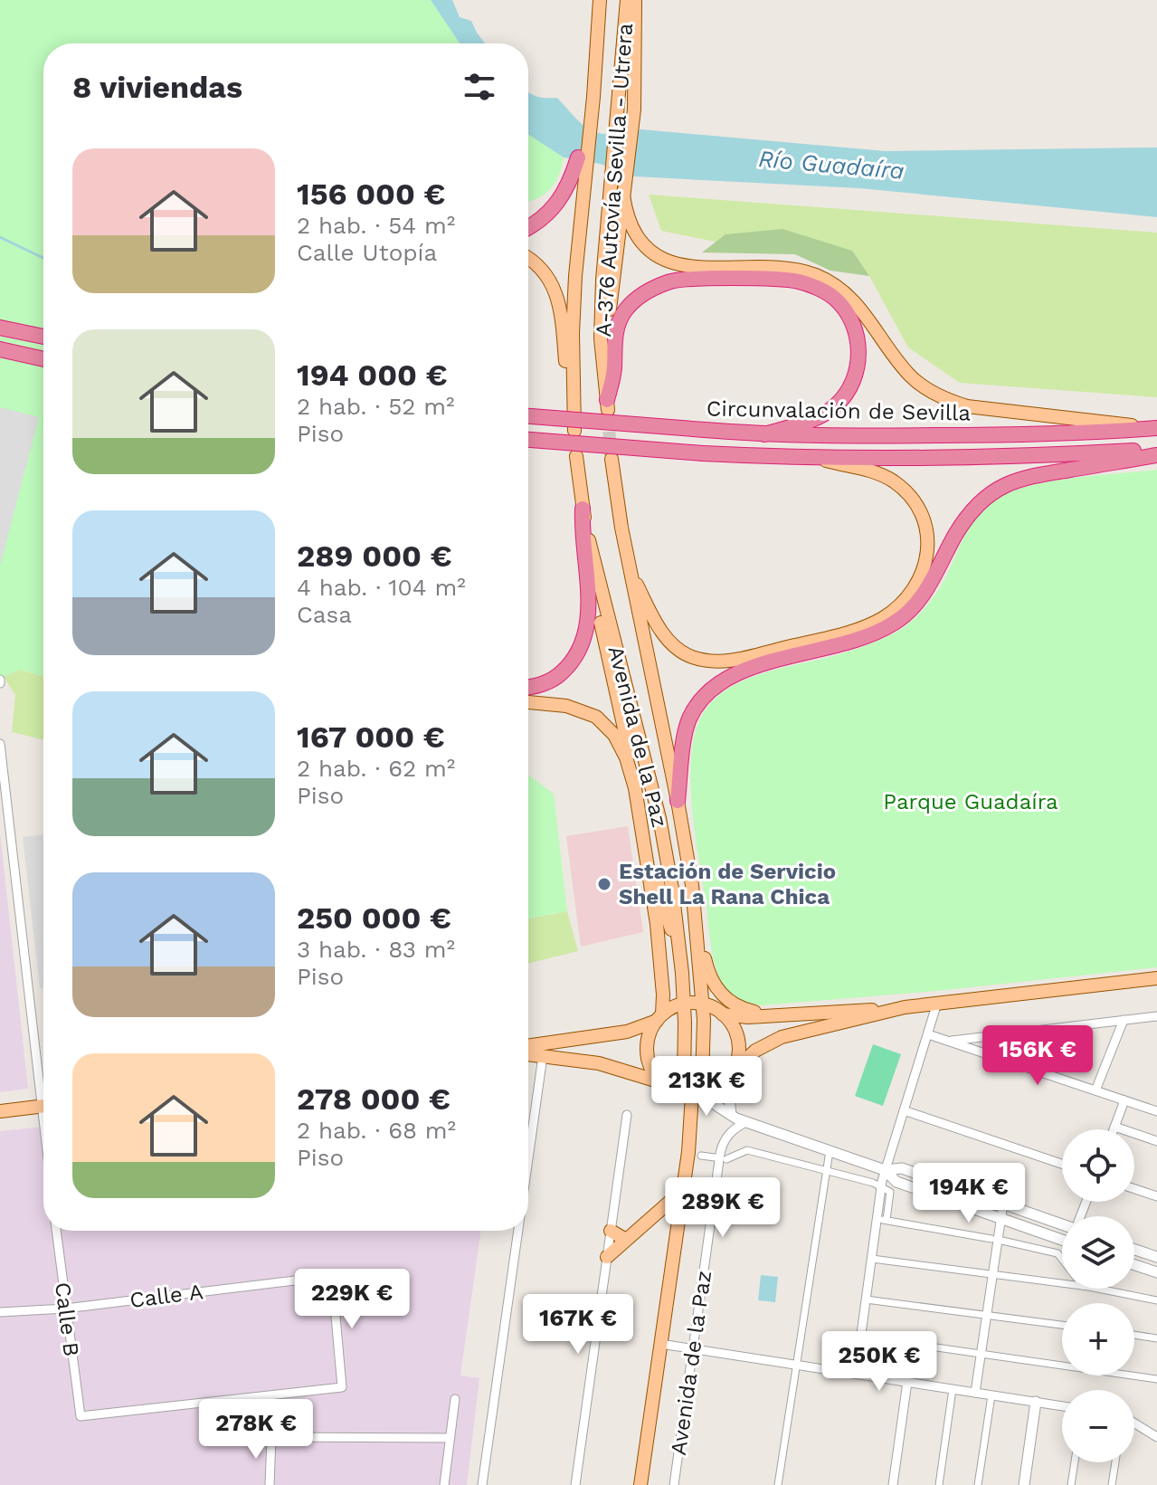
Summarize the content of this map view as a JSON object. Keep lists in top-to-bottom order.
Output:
{
  "streets": {
    "highway": ["Circunvalación de Sevilla"],
    "main road": ["A-376 Autovía Sevilla - Utrera", "Avenida de la Paz"],
    "street": ["Calle A", "Calle B"]
  },
  "crossings": [
    ["Calle A", "Calle B"]
  ],
  "water": ["Río Guadaíra"],
  "parks": ["Parque Guadaíra"],
  "places": ["Estación de Servicio Shell La Rana Chica"],
  "page": {
    "heading": "8 viviendas",
    "list": [
      {
        "name": "156 000 €",
        "note": "2 hab. · 54 m² · Calle Utopía"
      },
      {
        "name": "194 000 €",
        "note": "2 hab. · 52 m² · Piso"
      },
      {
        "name": "289 000 €",
        "note": "4 hab. · 104 m² · Casa"
      },
      {
        "name": "167 000 €",
        "note": "2 hab. · 62 m² · Piso"
      },
      {
        "name": "250 000 €",
        "note": "3 hab. · 83 m² · Piso"
      },
      {
        "name": "278 000 €",
        "note": "2 hab. · 68 m² · Piso"
      }
    ],
    "price": [
      "156K €",
      "213K €",
      "194K €",
      "289K €",
      "229K €",
      "167K €",
      "250K €",
      "278K €"
    ],
    "map_buttons": ["+", "−"]
  }
}
